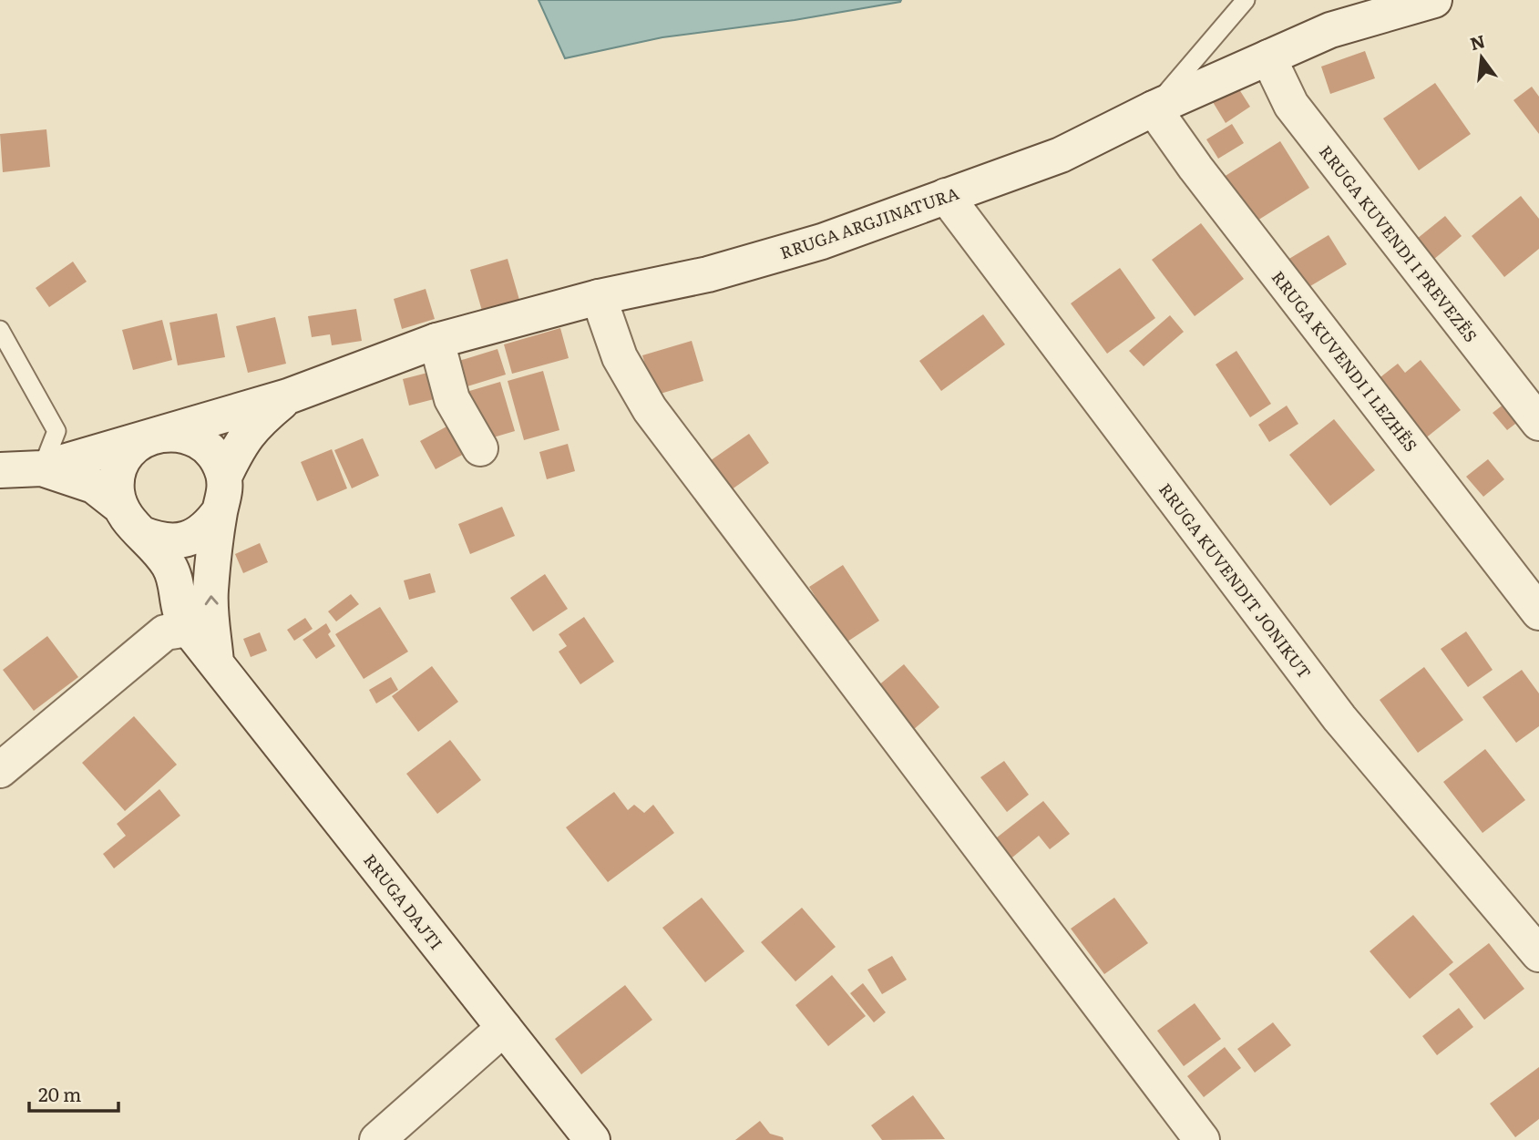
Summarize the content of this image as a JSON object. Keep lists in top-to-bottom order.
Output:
{
  "streets": {
    "street": [
      "RRUGA ARGJINATURA",
      "RRUGA KUVENDI I PREVEZËS",
      "RRUGA KUVENDI I LEZHËS",
      "RRUGA KUVENDIT JONIKUT",
      "RRUGA DAJTI"
    ]
  },
  "crossings": [
    ["RRUGA ARGJINATURA", "RRUGA KUVENDI I PREVEZËS"],
    ["RRUGA ARGJINATURA", "RRUGA KUVENDI I LEZHËS"],
    ["RRUGA ARGJINATURA", "RRUGA KUVENDIT JONIKUT"]
  ],
  "scale_bar": "20 m",
  "north": "top"
}
